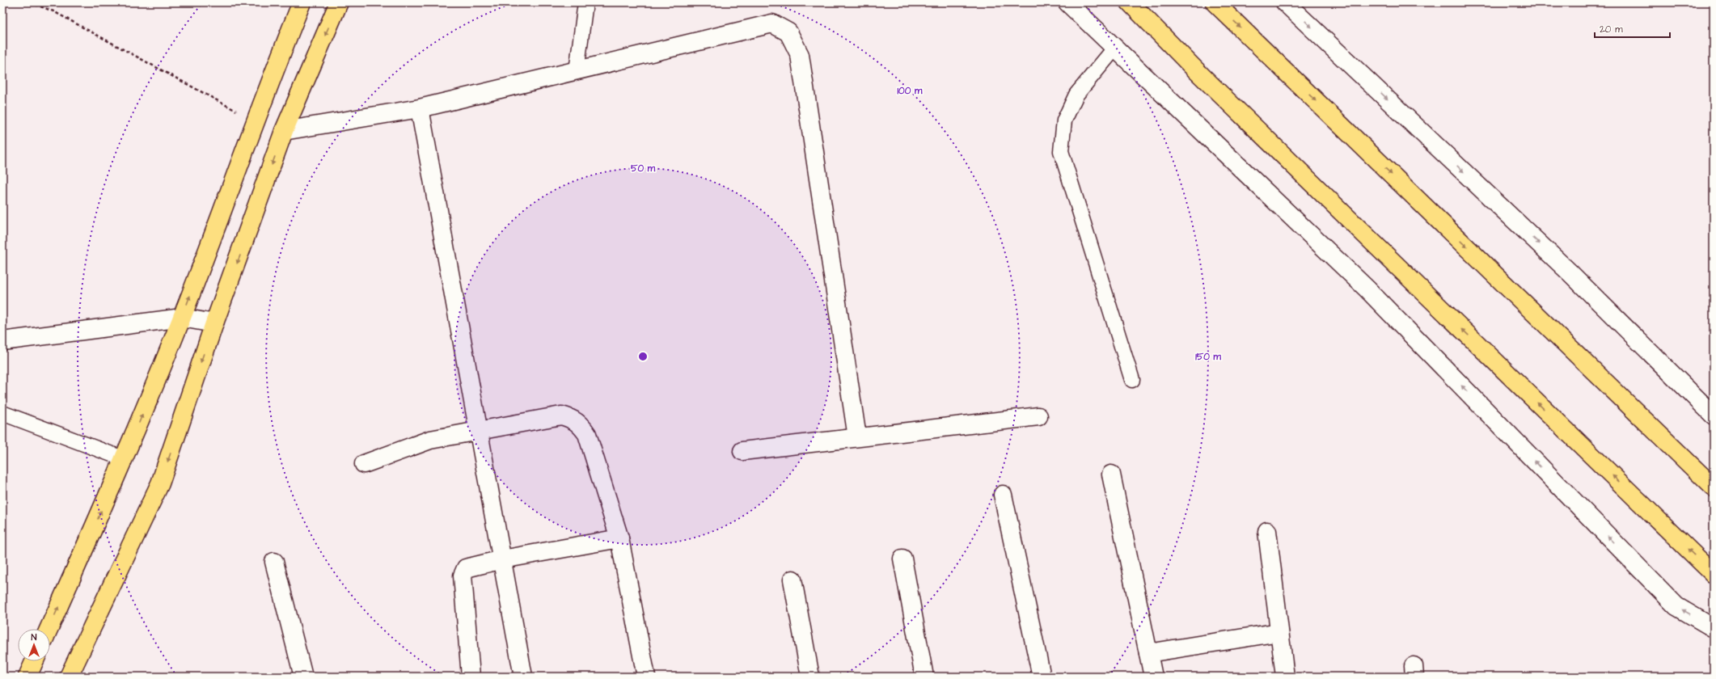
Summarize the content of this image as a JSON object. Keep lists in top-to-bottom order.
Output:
{
  "scale_bar": "20 m",
  "north": "top",
  "rings": ["100 m", "50 m", "150 m"]
}
